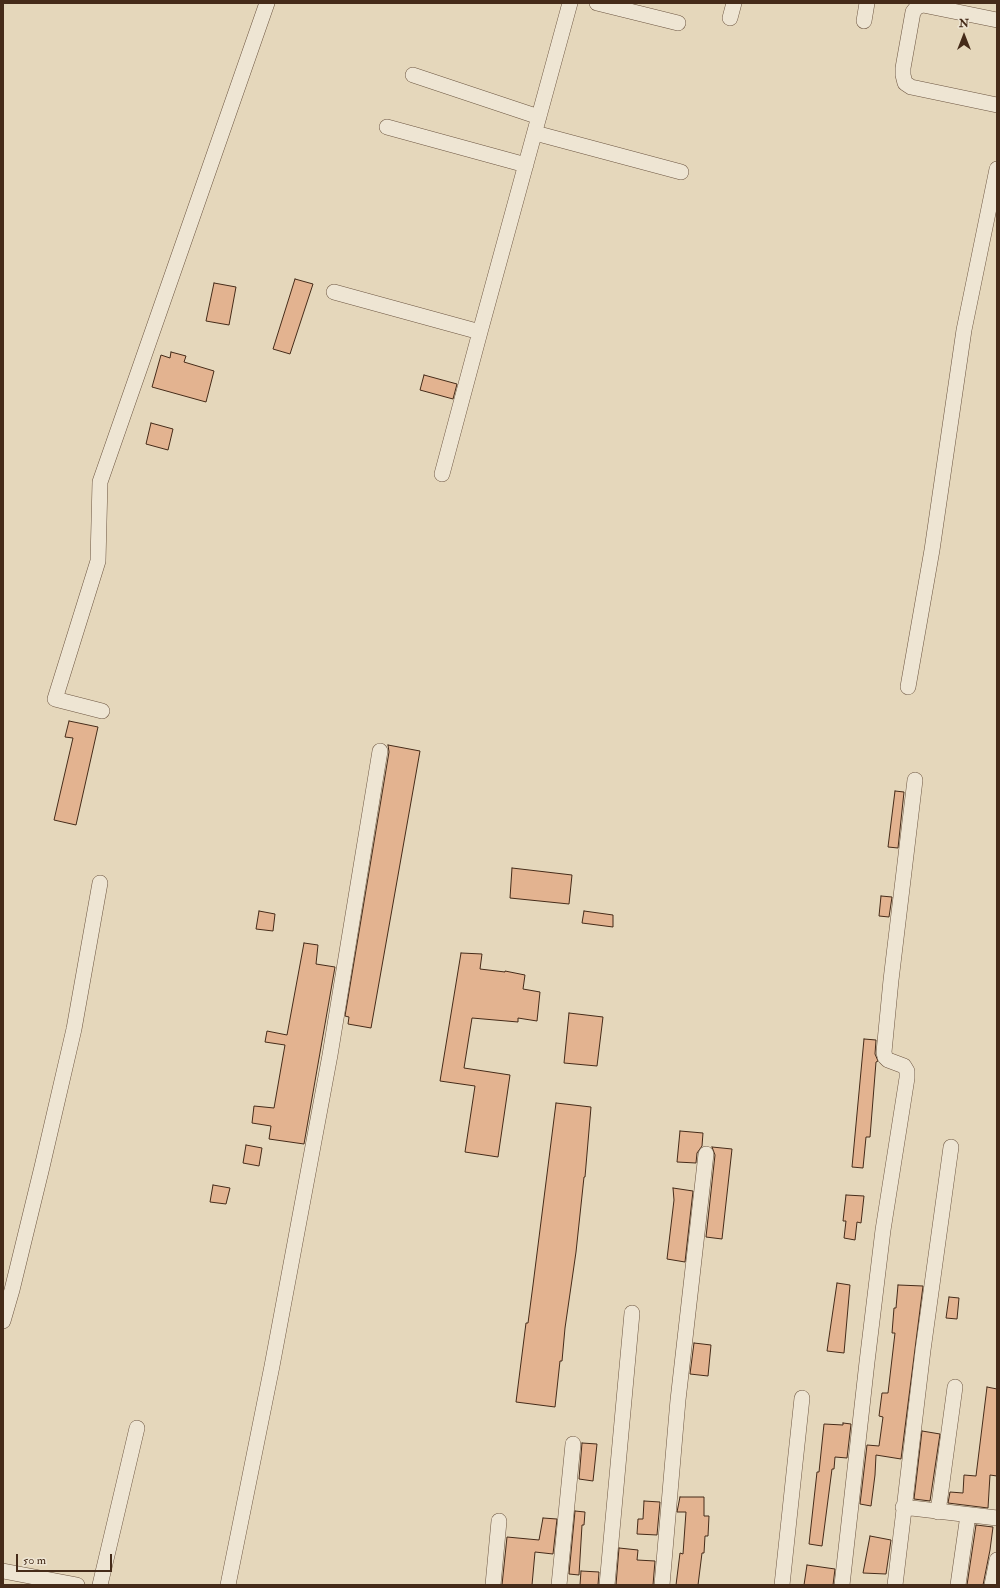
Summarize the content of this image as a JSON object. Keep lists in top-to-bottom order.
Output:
{
  "scale_bar": "50 m",
  "north": "top"
}
